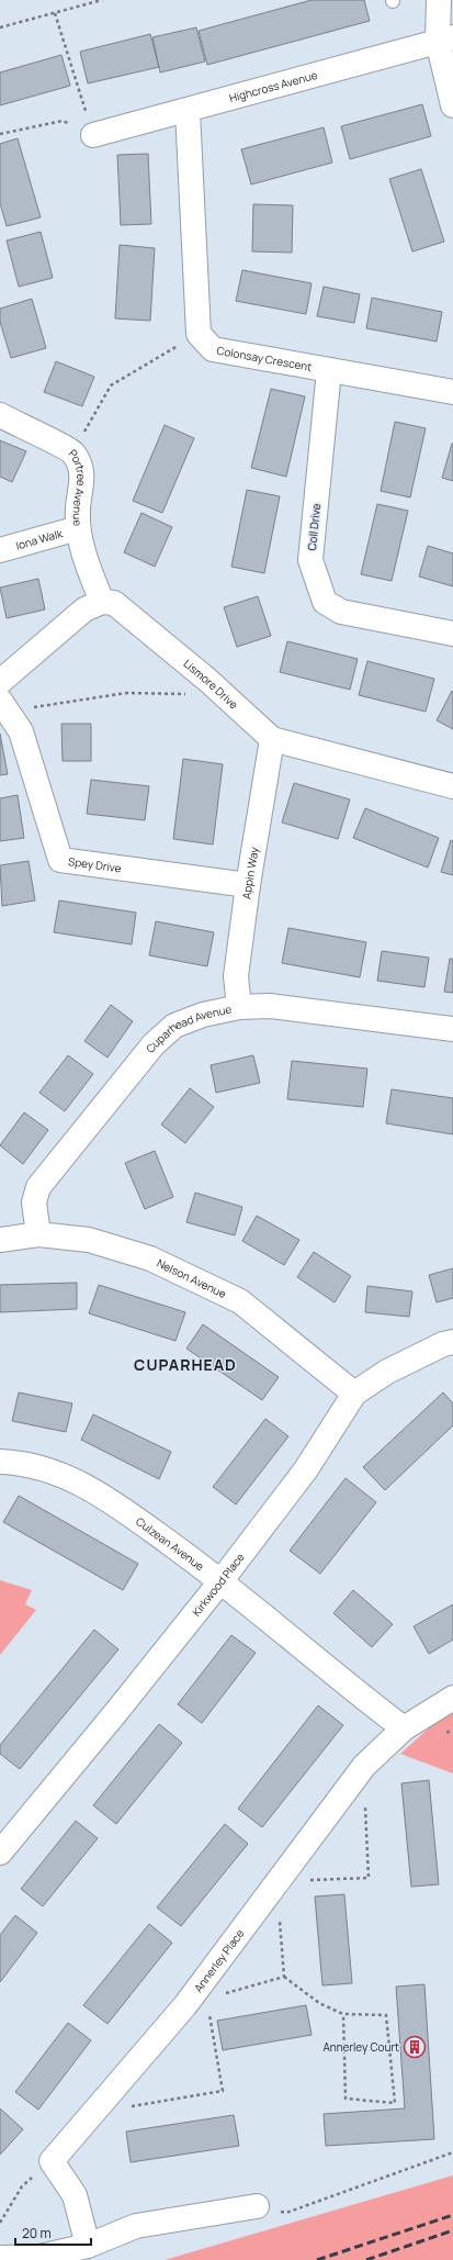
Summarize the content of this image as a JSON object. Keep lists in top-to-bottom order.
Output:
{
  "streets": {
    "street": [
      "Highcross Avenue",
      "Colonsay Crescent",
      "Portree Avenue",
      "Coll Drive",
      "Iona Walk",
      "Lismore Drive",
      "Spey Drive",
      "Appin Way",
      "Cuparhead Avenue",
      "Nelson Avenue",
      "Culzean Avenue",
      "Kirkwood Place",
      "Annerley Place"
    ]
  },
  "crossings": [
    ["Colonsay Crescent", "Coll Drive"],
    ["Portree Avenue", "Iona Walk"],
    ["Portree Avenue", "Lismore Drive"],
    ["Lismore Drive", "Appin Way"],
    ["Spey Drive", "Appin Way"],
    ["Appin Way", "Cuparhead Avenue"],
    ["Cuparhead Avenue", "Nelson Avenue"],
    ["Nelson Avenue", "Kirkwood Place"],
    ["Culzean Avenue", "Kirkwood Place"],
    ["Culzean Avenue", "Annerley Place"]
  ],
  "districts": ["CUPARHEAD"],
  "places": {
    "building": ["Annerley Court"]
  },
  "scale_bar": "20 m"
}
